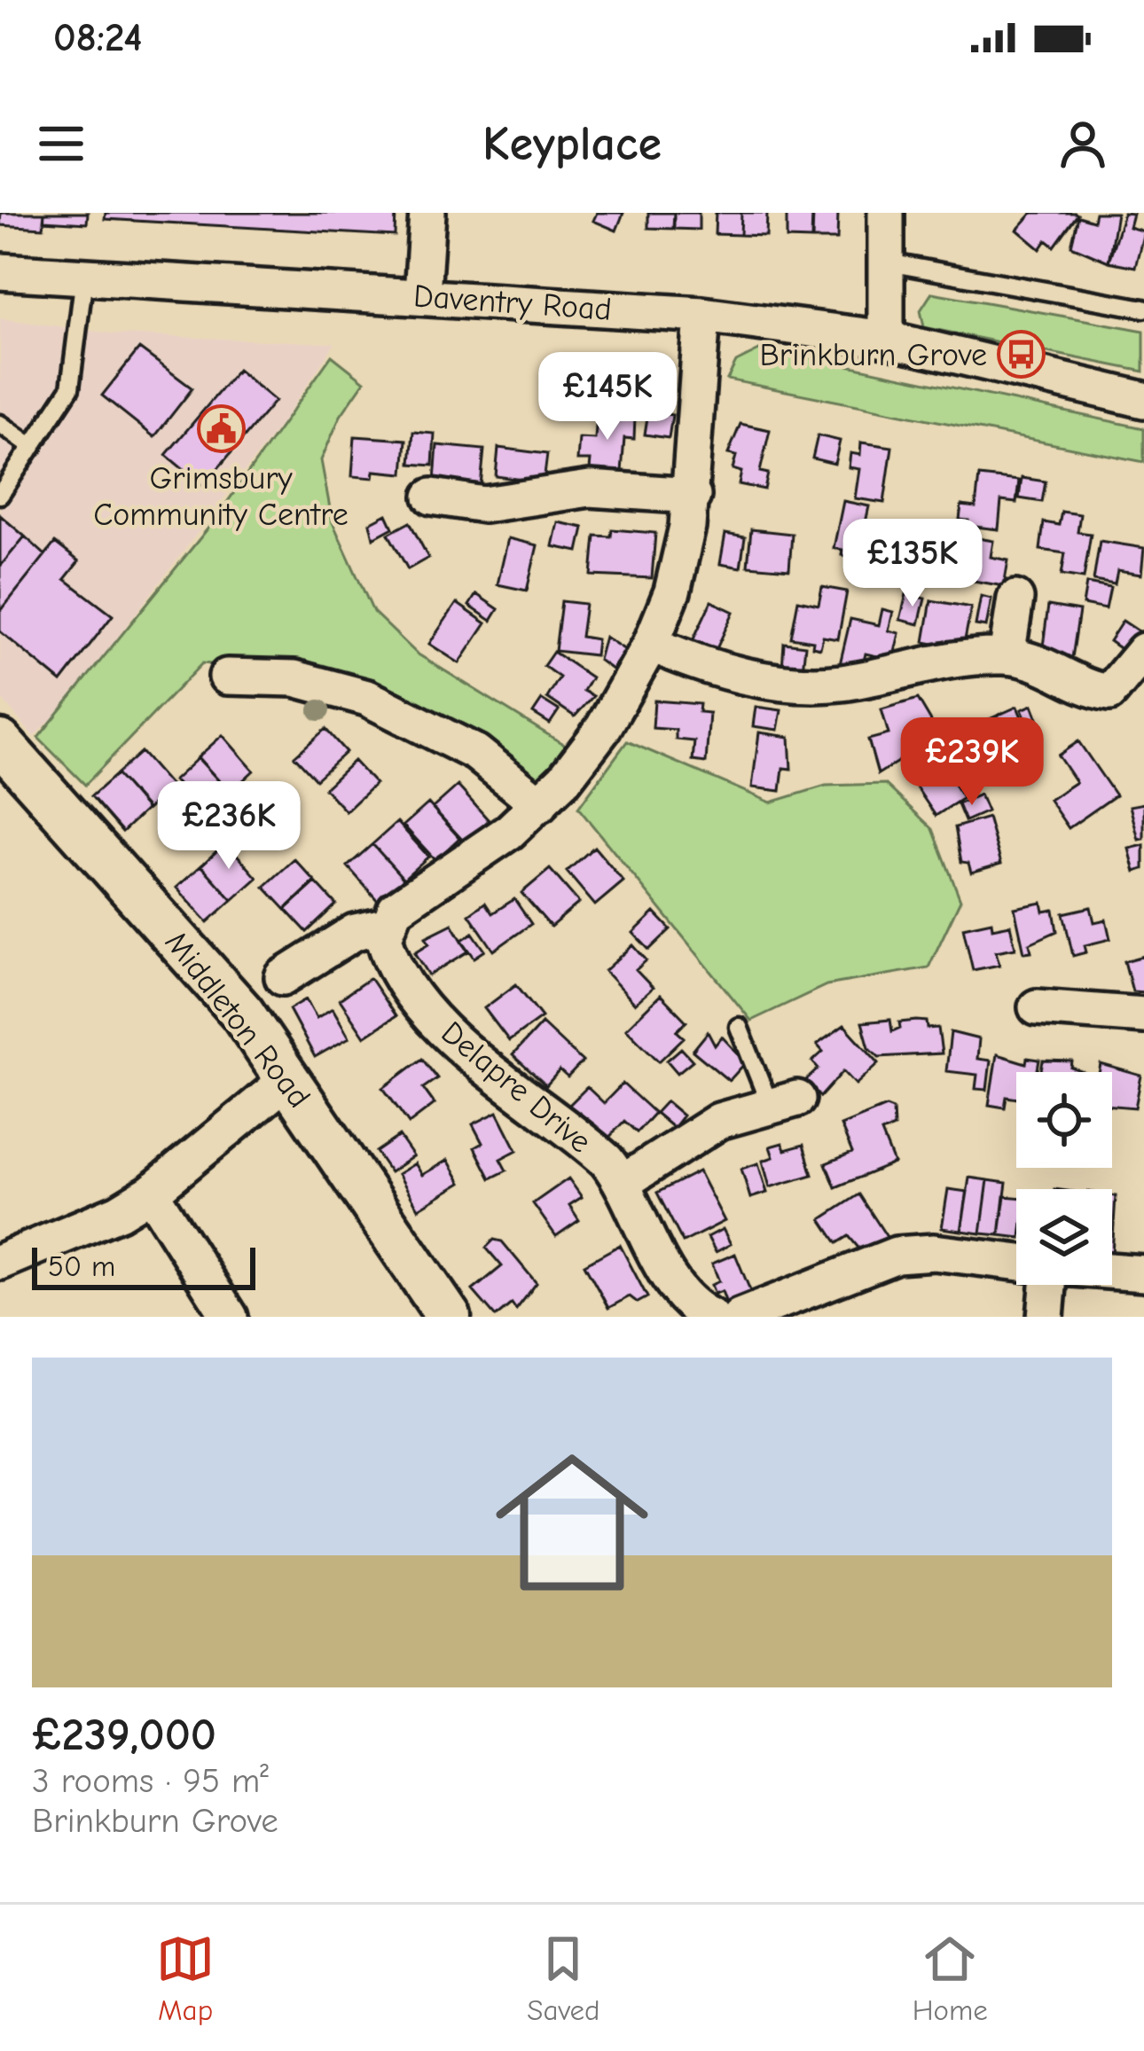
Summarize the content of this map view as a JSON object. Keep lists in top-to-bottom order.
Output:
{
  "streets": {
    "street": ["Daventry Road", "Middleton Road", "Delapre Drive"]
  },
  "places": {
    "bus stop": ["Brinkburn Grove"],
    "public building": ["Grimsbury Community Centre"]
  },
  "scale_bar": "50 m",
  "page": {
    "status": "08:24",
    "header": "Keyplace",
    "price": [
      "£145K",
      "£135K",
      "£239K",
      "£236K"
    ],
    "scale": "50 m",
    "list": [
      {
        "name": "£239,000",
        "note": "3 rooms · 95 m² · Brinkburn Grove"
      }
    ],
    "tabs": ["Map", "Saved", "Home"]
  }
}
